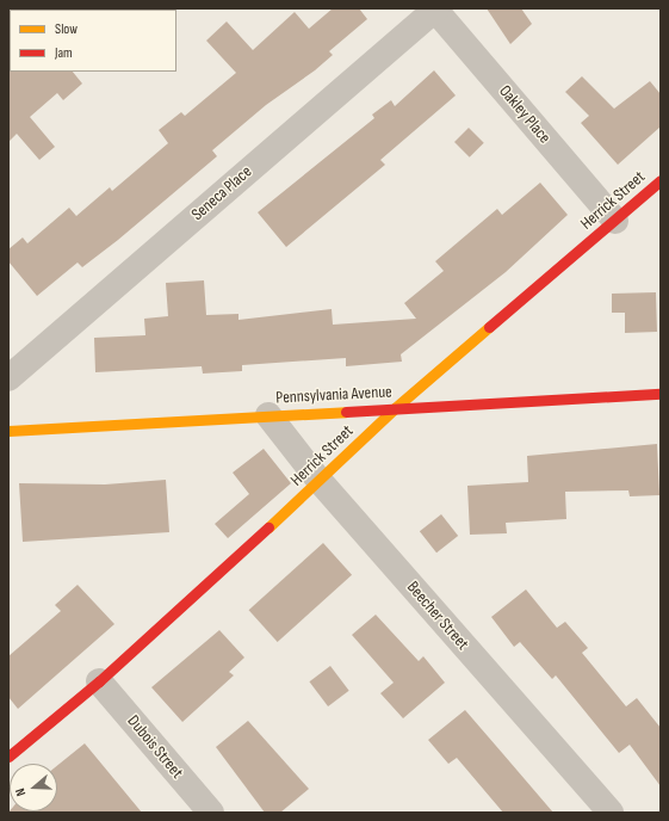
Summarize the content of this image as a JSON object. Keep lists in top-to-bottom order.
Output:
{
  "streets": {
    "street": [
      "Oakley Place",
      "Seneca Place",
      "Herrick Street",
      "Pennsylvania Avenue",
      "Beecher Street",
      "Dubois Street"
    ]
  },
  "crossings": [
    ["Oakley Place", "Seneca Place"],
    ["Oakley Place", "Herrick Street"],
    ["Herrick Street", "Pennsylvania Avenue"],
    ["Herrick Street", "Beecher Street"],
    ["Herrick Street", "Dubois Street"],
    ["Pennsylvania Avenue", "Beecher Street"]
  ],
  "legend": ["Slow", "Jam"],
  "north": "left"
}
